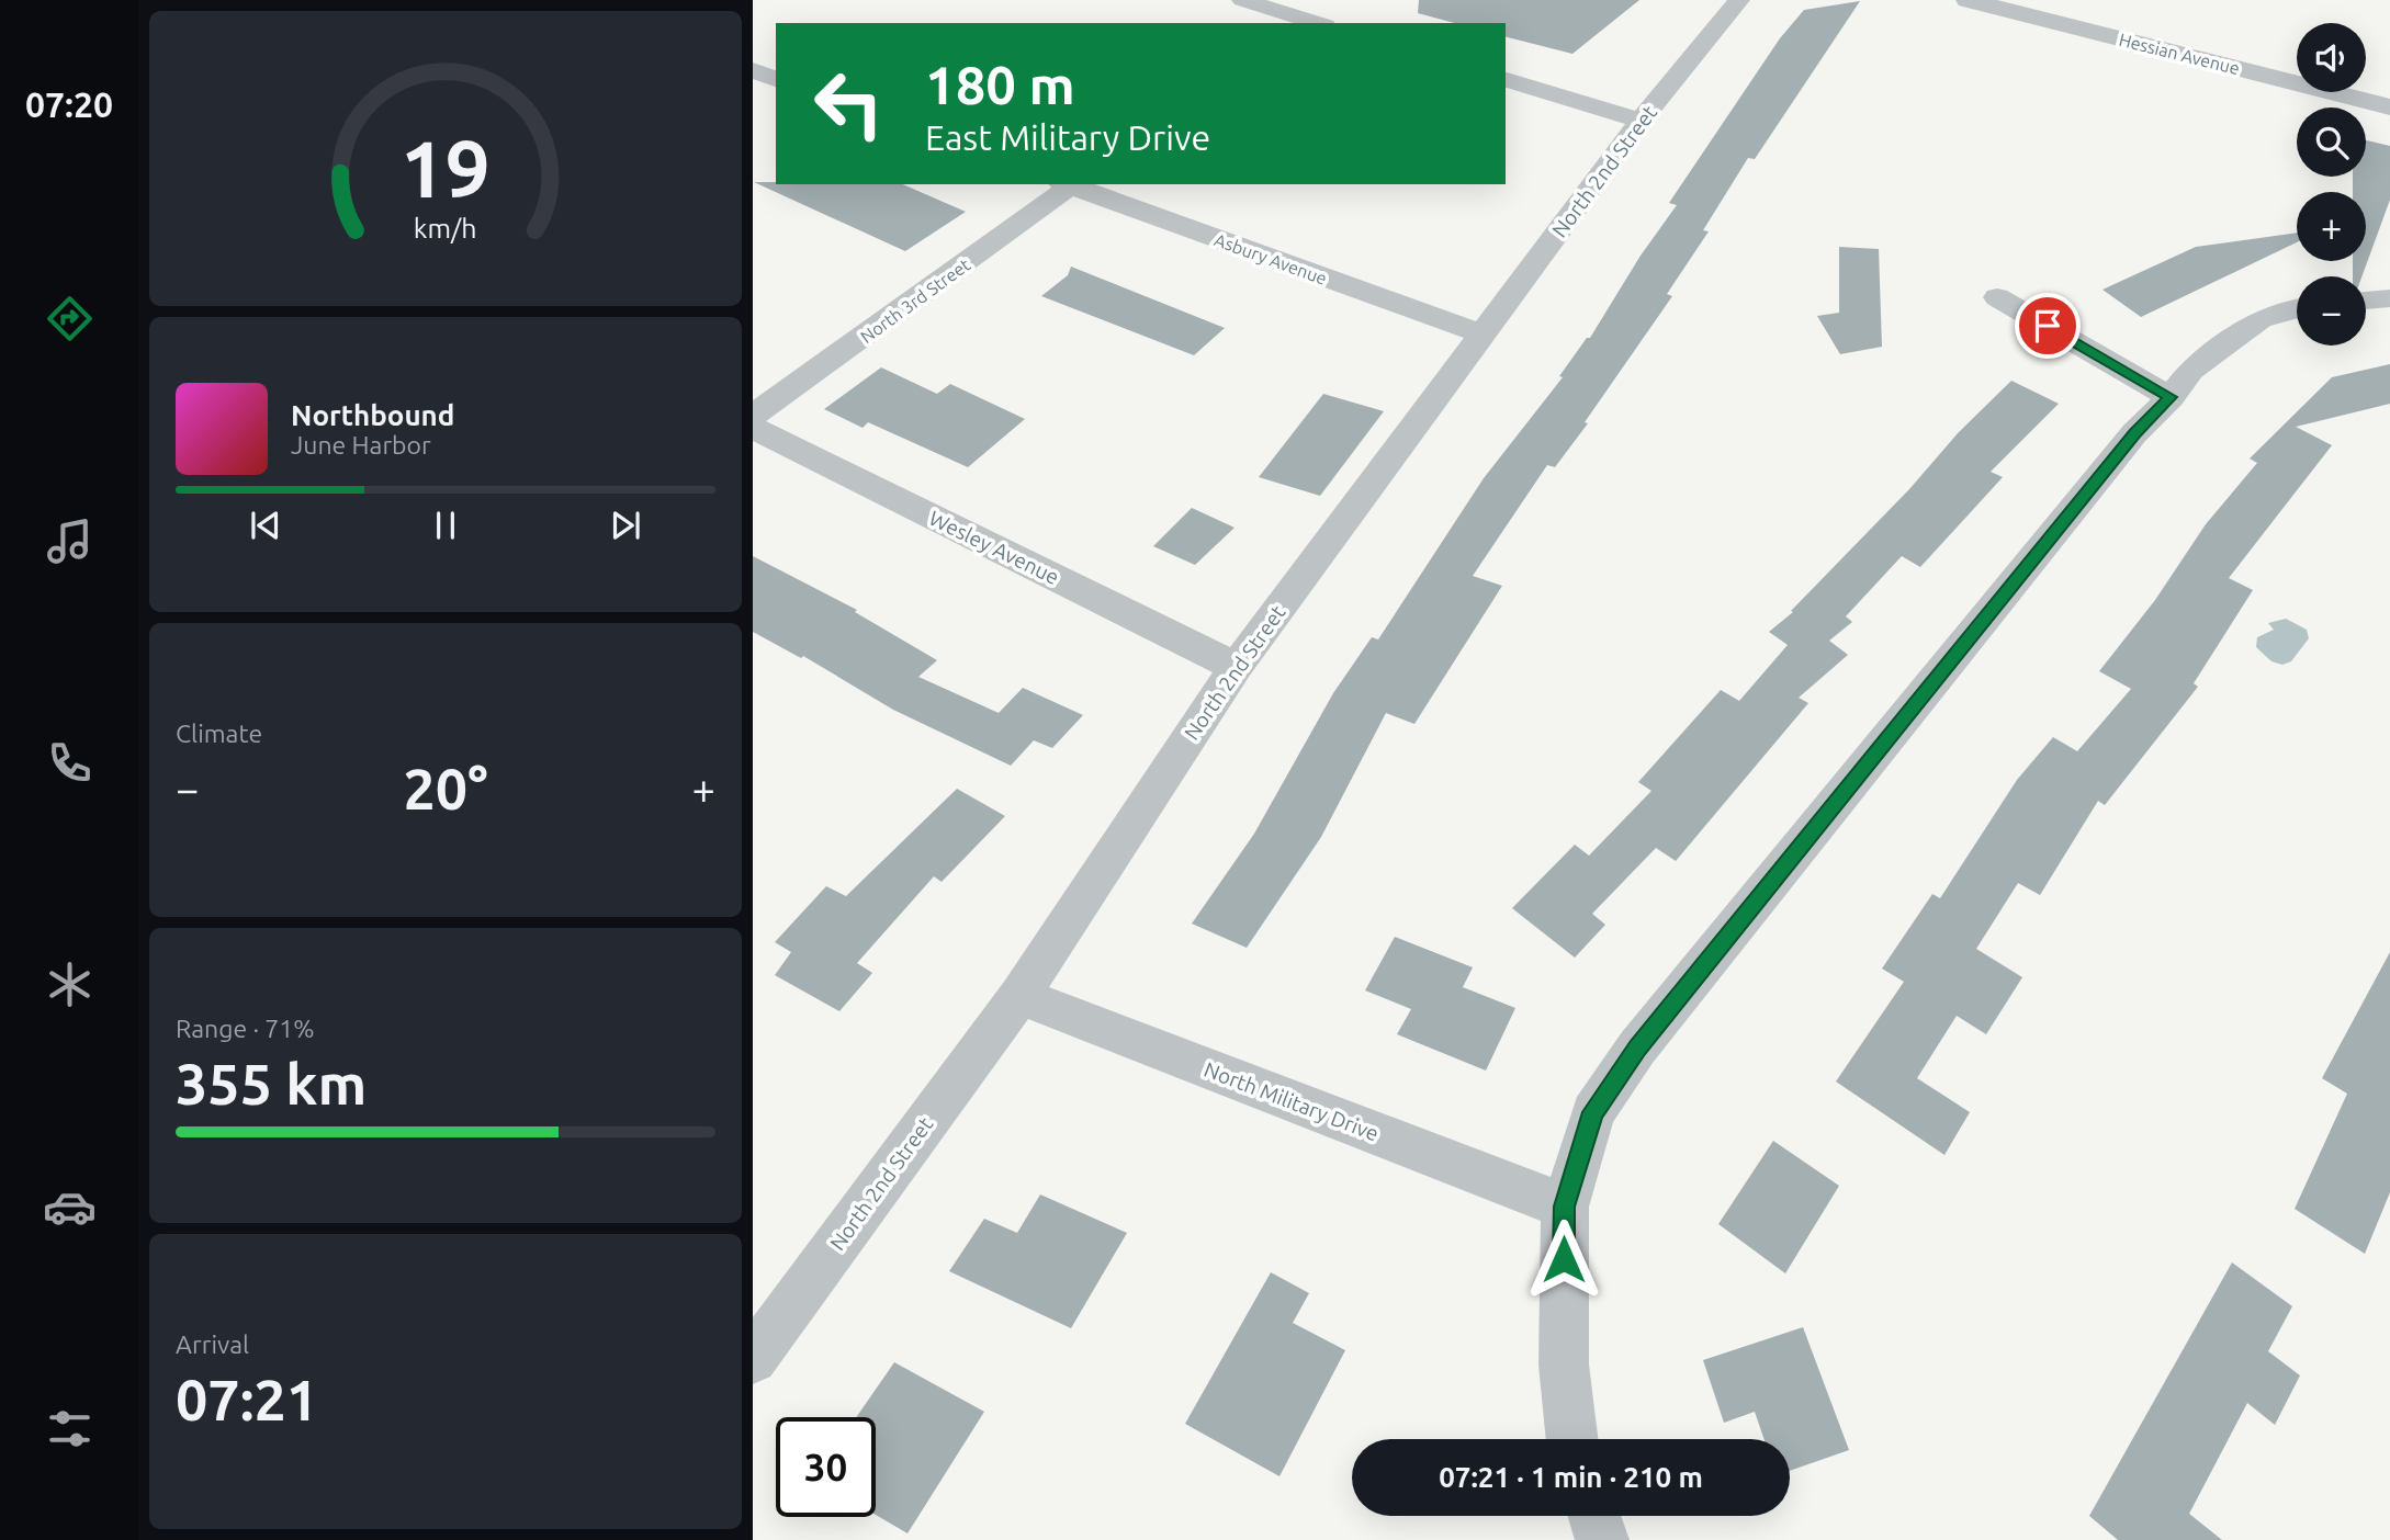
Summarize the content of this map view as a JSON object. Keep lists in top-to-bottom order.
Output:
{
  "streets": {
    "street": [
      "Hessian Avenue",
      "North 2nd Street",
      "Asbury Avenue",
      "North 3rd Street",
      "Wesley Avenue",
      "North Military Drive"
    ]
  },
  "crossings": [
    ["North 2nd Street", "Asbury Avenue"],
    ["North 2nd Street", "Wesley Avenue"],
    ["North 2nd Street", "North Military Drive"]
  ],
  "page": {
    "tabs": "07:20",
    "map_buttons": ["+", "−"],
    "turn": ["180 m", "East Military Drive"],
    "song": ["Northbound", "June Harbor"],
    "tile": [
      "Climate",
      ["Range · 71%", "355 km"],
      ["Arrival", "07:21"]
    ],
    "heat": ["−", "20°", "+"],
    "limit": "30",
    "trip": "07:21 · 1 min · 210 m",
    "gauge": ["19", "km/h"]
  }
}
